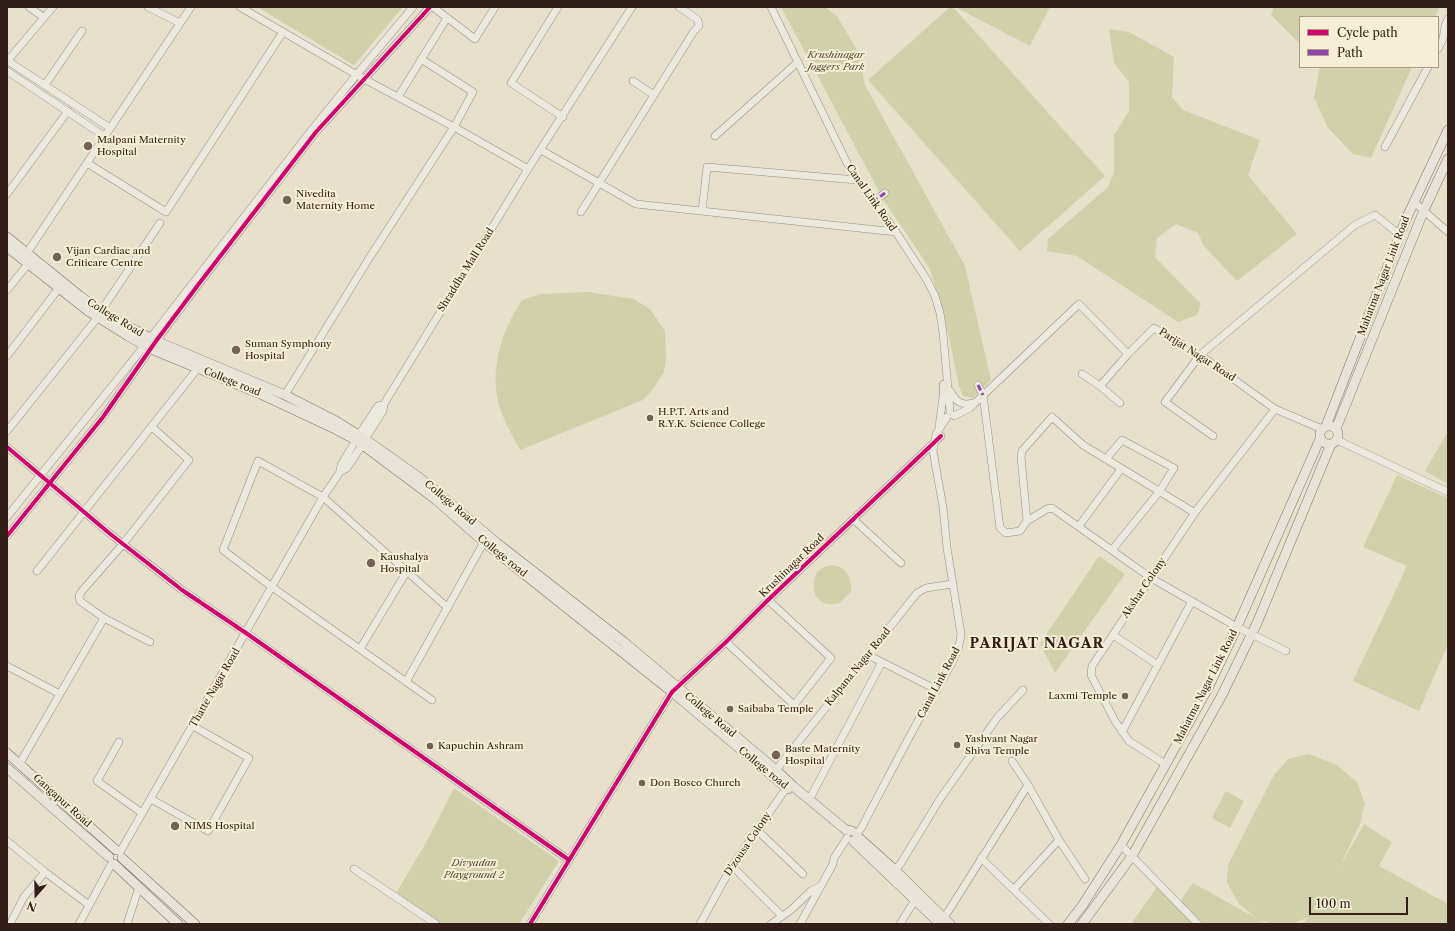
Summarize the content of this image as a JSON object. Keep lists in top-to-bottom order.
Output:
{
  "streets": {
    "main road": [
      "Mahatma Nagar Link Road",
      "College Road",
      "College road",
      "Gangapur Road"
    ],
    "street": [
      "Canal Link Road",
      "Shraddha Mall Road",
      "Parijat Nagar Road",
      "Krushinagar Road",
      "Akshar Colony",
      "Kalpana Nagar Road",
      "Thatte Nagar Road",
      "D'zousa Colony"
    ]
  },
  "crossings": [
    ["Canal Link Road", "College Road"],
    ["Canal Link Road", "College road"],
    ["Canal Link Road", "Kalpana Nagar Road"],
    ["Shraddha Mall Road", "College Road"],
    ["Shraddha Mall Road", "College road"],
    ["Shraddha Mall Road", "Thatte Nagar Road"],
    ["Mahatma Nagar Link Road", "Parijat Nagar Road"],
    ["Mahatma Nagar Link Road", "Akshar Colony"],
    ["College Road", "College road"],
    ["College Road", "Krushinagar Road"],
    ["College Road", "Kalpana Nagar Road"],
    ["Parijat Nagar Road", "Akshar Colony"],
    ["College road", "Krushinagar Road"],
    ["College road", "D'zousa Colony"],
    ["Thatte Nagar Road", "Gangapur Road"]
  ],
  "districts": ["PARIJAT NAGAR"],
  "parks": ["Krushinagar Joggers Park", "Divyadan Playground 2"],
  "places": [
    "Malpani Maternity Hospital",
    "Nivedita Maternity Home",
    "Vijan Cardiac and Criticare Centre",
    "Suman Symphony Hospital",
    "H.P.T. Arts and R.Y.K. Science College",
    "Kaushalya Hospital",
    "Laxmi Temple",
    "Saibaba Temple",
    "Yashvant Nagar Shiva Temple",
    "Kapuchin Ashram",
    "Baste Maternity Hospital",
    "Don Bosco Church",
    "NIMS Hospital"
  ],
  "legend": ["Cycle path", "Path"],
  "scale_bar": "100 m",
  "north": "bottom"
}
